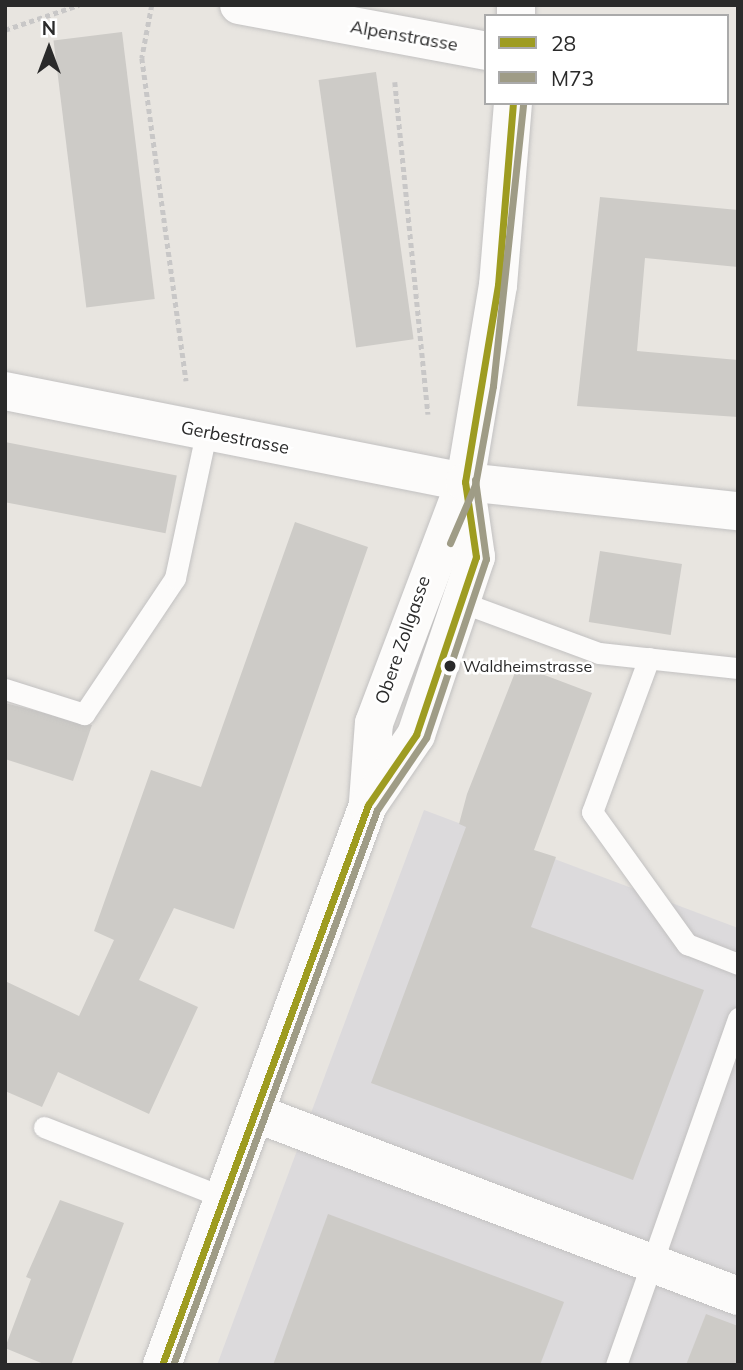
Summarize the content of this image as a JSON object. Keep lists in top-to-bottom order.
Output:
{
  "streets": {
    "street": ["Alpenstrasse", "Gerbestrasse", "Obere Zollgasse"]
  },
  "crossings": [
    ["Gerbestrasse", "Obere Zollgasse"]
  ],
  "places": ["Waldheimstrasse"],
  "lines": ["transit line 28", "transit line M73"],
  "legend": ["28", "M73"],
  "north": "top"
}
